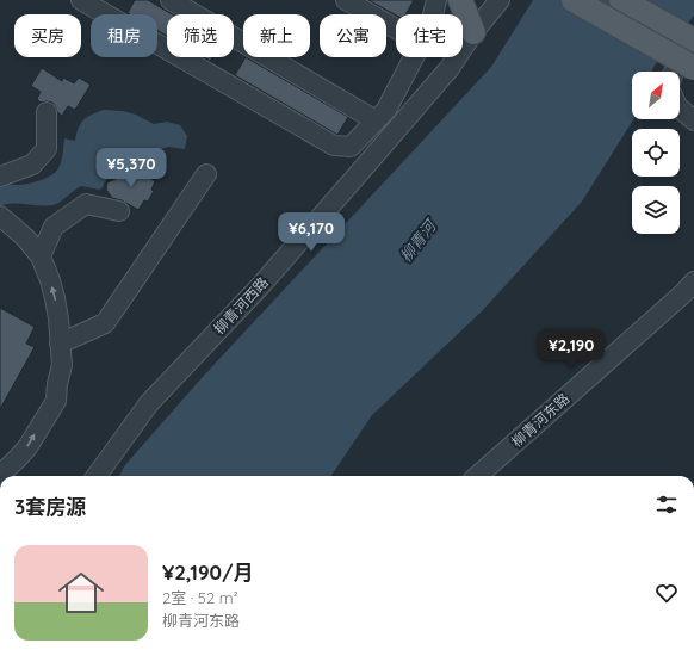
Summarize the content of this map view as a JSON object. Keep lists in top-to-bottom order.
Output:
{
  "streets": {
    "street": ["柳青河西路", "柳青河东路"]
  },
  "water": ["柳青河"],
  "north": "top right",
  "page": {
    "chip": [
      "买房",
      "租房",
      "筛选",
      "新上",
      "公寓",
      "住宅"
    ],
    "price": ["¥5,370", "¥6,170", "¥2,190"],
    "heading": "3套房源",
    "list": [
      {
        "name": "¥2,190/月",
        "note": "2室 · 52 m² · 柳青河东路"
      }
    ]
  }
}
